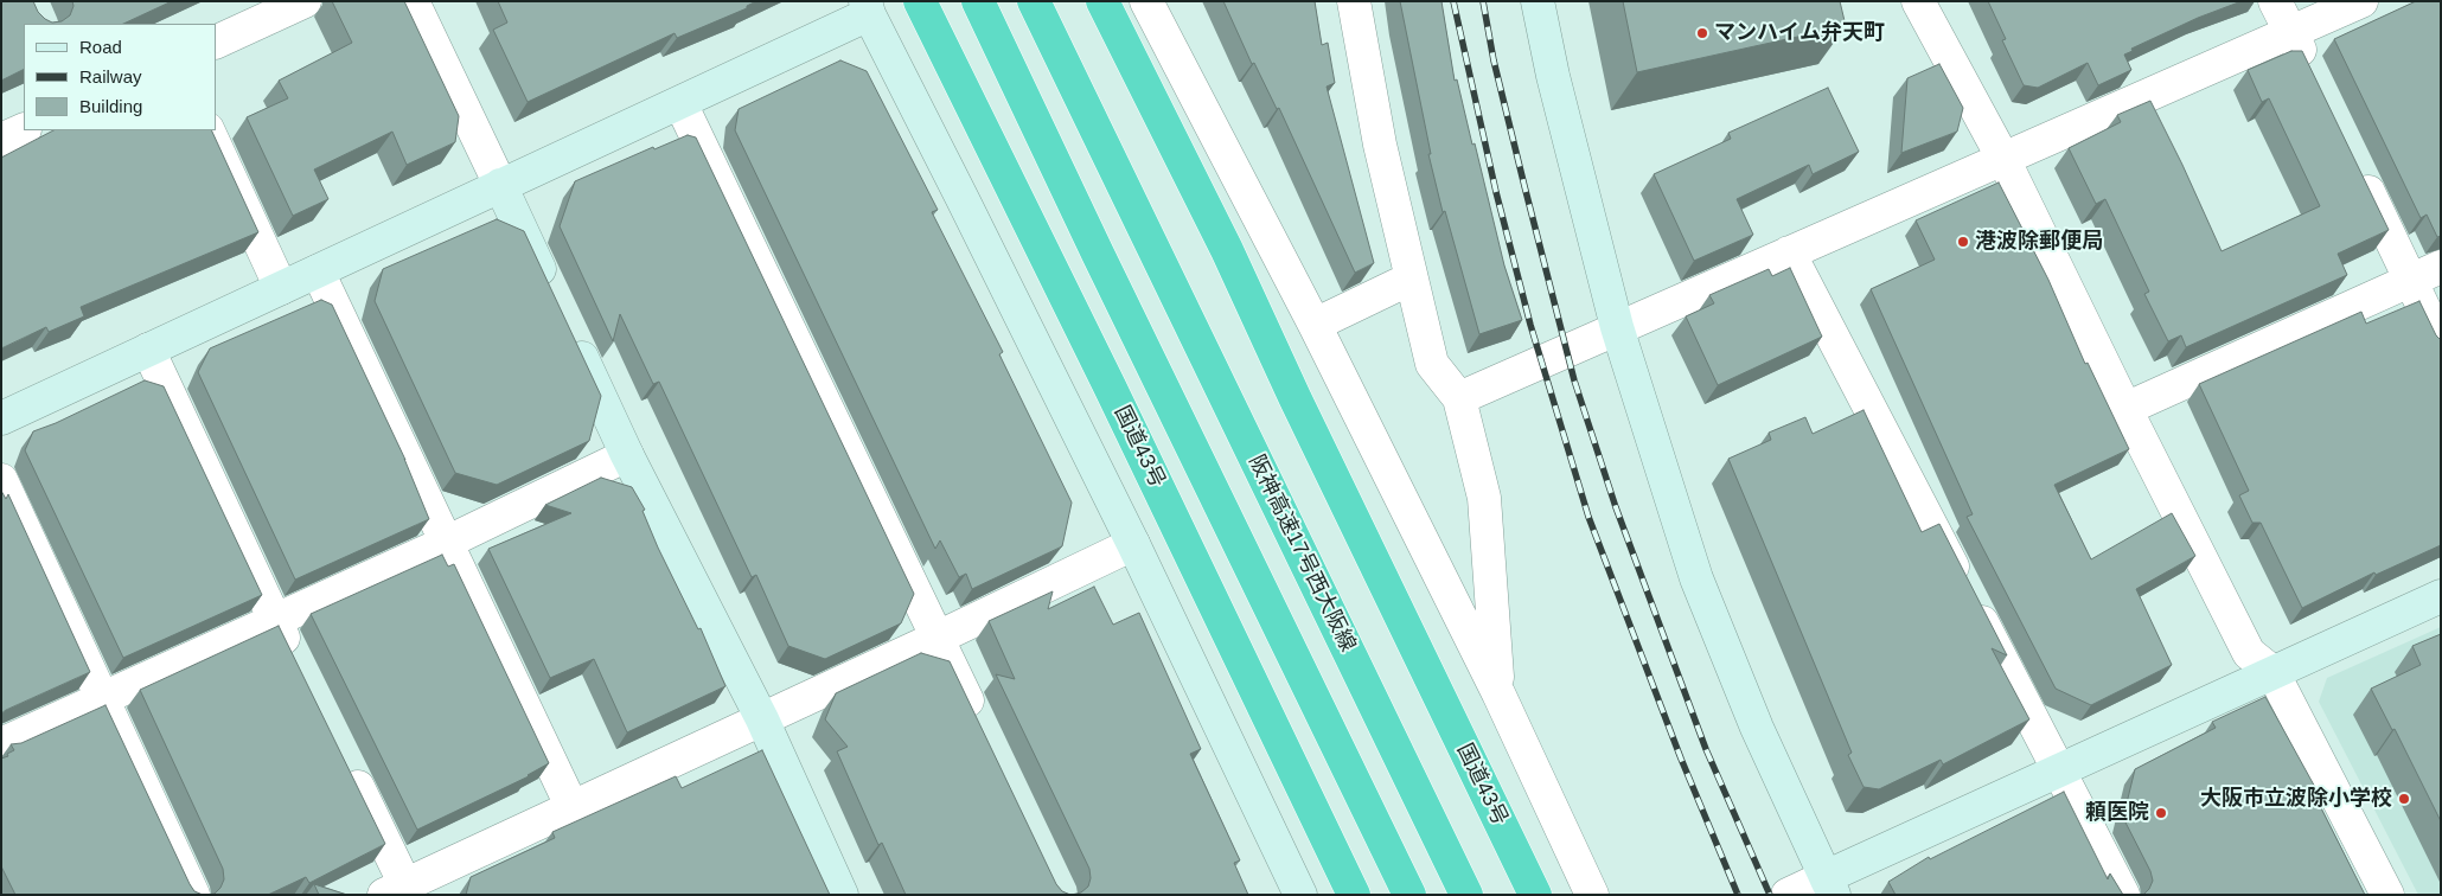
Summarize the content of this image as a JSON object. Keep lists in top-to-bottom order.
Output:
{
  "streets": {
    "highway": ["国道43号", "阪神高速17号西大阪線"]
  },
  "places": [
    "マンハイム弁天町",
    "港波除郵便局",
    "大阪市立波除小学校",
    "頼医院"
  ],
  "legend": ["Road", "Railway", "Building"]
}
